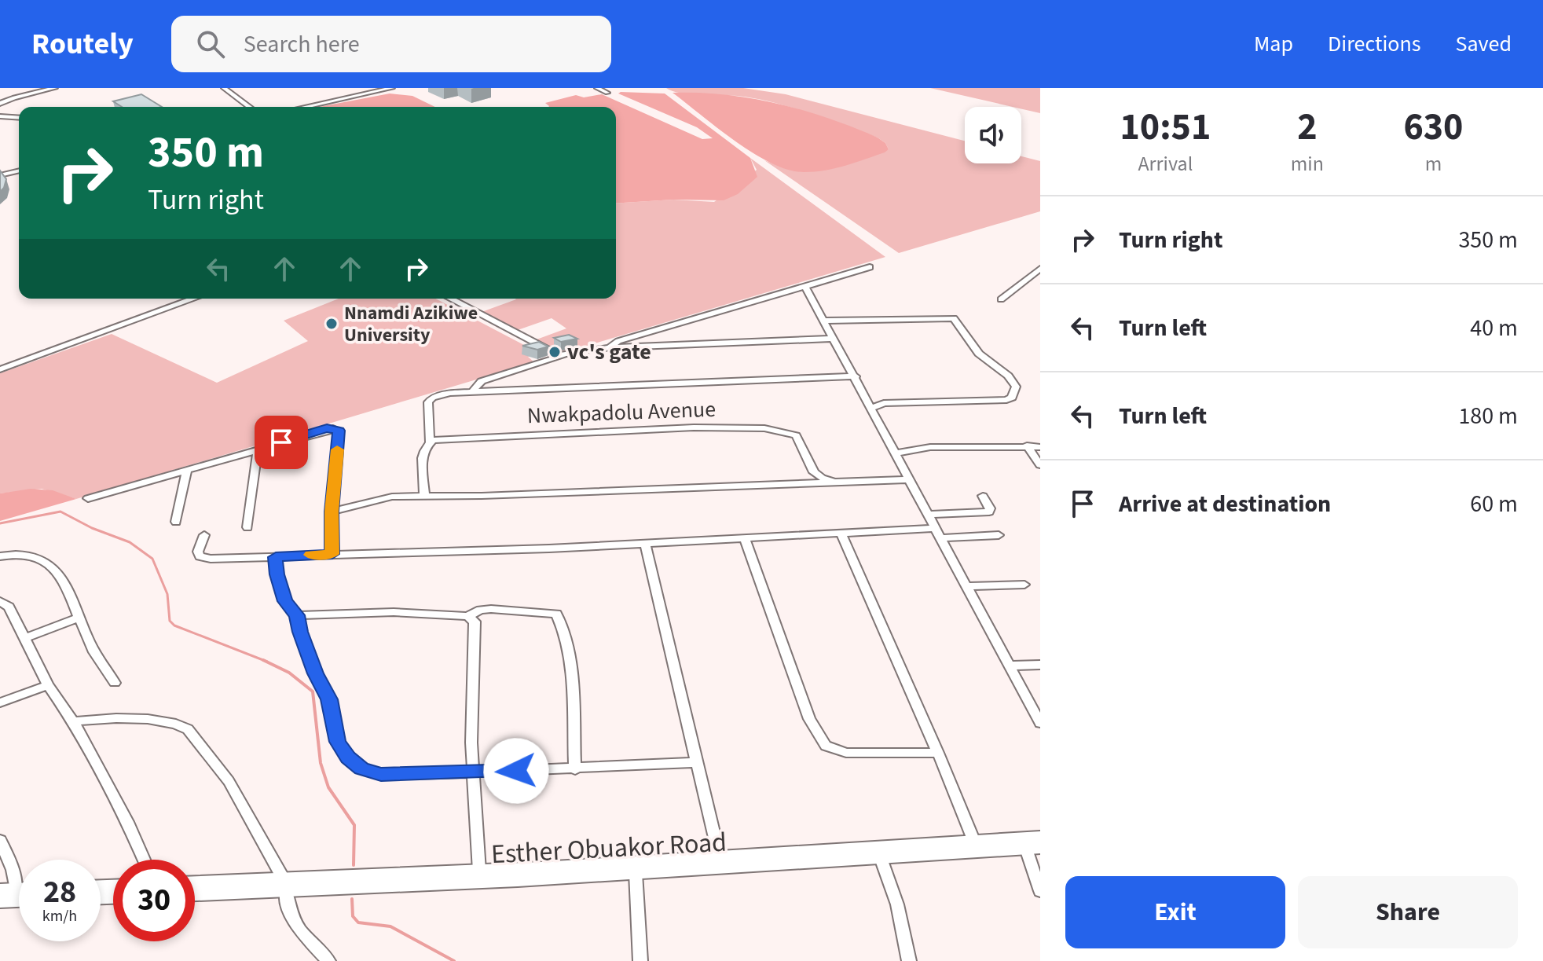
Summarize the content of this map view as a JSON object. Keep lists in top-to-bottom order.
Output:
{
  "streets": {
    "street": ["Nwakpadolu Avenue", "Esther Obuakor Road"]
  },
  "places": ["Nnamdi Azikiwe University", "vc's gate"],
  "page": {
    "header": "Routely",
    "search": "Search here",
    "nav": ["Map", "Directions", "Saved"],
    "eta": [
      "10:51",
      "Arrival",
      "2",
      "min",
      "630",
      "m"
    ],
    "turn": ["350 m", "Turn right"],
    "list": [
      {
        "name": "Turn right",
        "value": "350 m"
      },
      {
        "name": "Turn left",
        "value": "40 m"
      },
      {
        "name": "Turn left",
        "value": "180 m"
      },
      {
        "name": "Arrive at destination",
        "value": "60 m"
      }
    ],
    "speed": "28 km/h",
    "limit": "30",
    "buttons": ["Exit", "Share"]
  }
}
